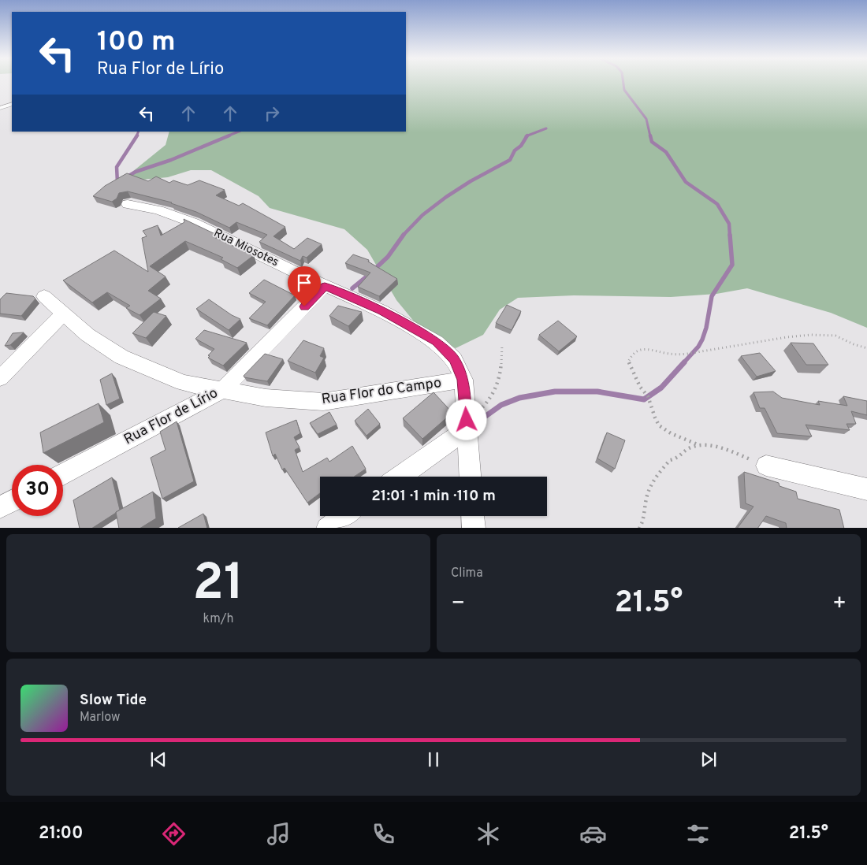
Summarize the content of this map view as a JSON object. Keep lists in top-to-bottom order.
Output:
{
  "streets": {
    "street": ["Rua Miosotes", "Rua Flor do Campo", "Rua Flor de Lírio"]
  },
  "crossings": [
    ["Rua Miosotes", "Rua Flor do Campo"],
    ["Rua Miosotes", "Rua Flor de Lírio"],
    ["Rua Flor do Campo", "Rua Flor de Lírio"]
  ],
  "page": {
    "turn": ["100 m", "Rua Flor de Lírio"],
    "limit": "30",
    "trip": "21:01 · 1 min · 110 m",
    "tile": [
      ["21", "km/h"],
      "Clima"
    ],
    "heat": ["−", "21.5°", "+"],
    "song": ["Slow Tide", "Marlow"],
    "tabs": ["21:00", "21.5°"]
  }
}
